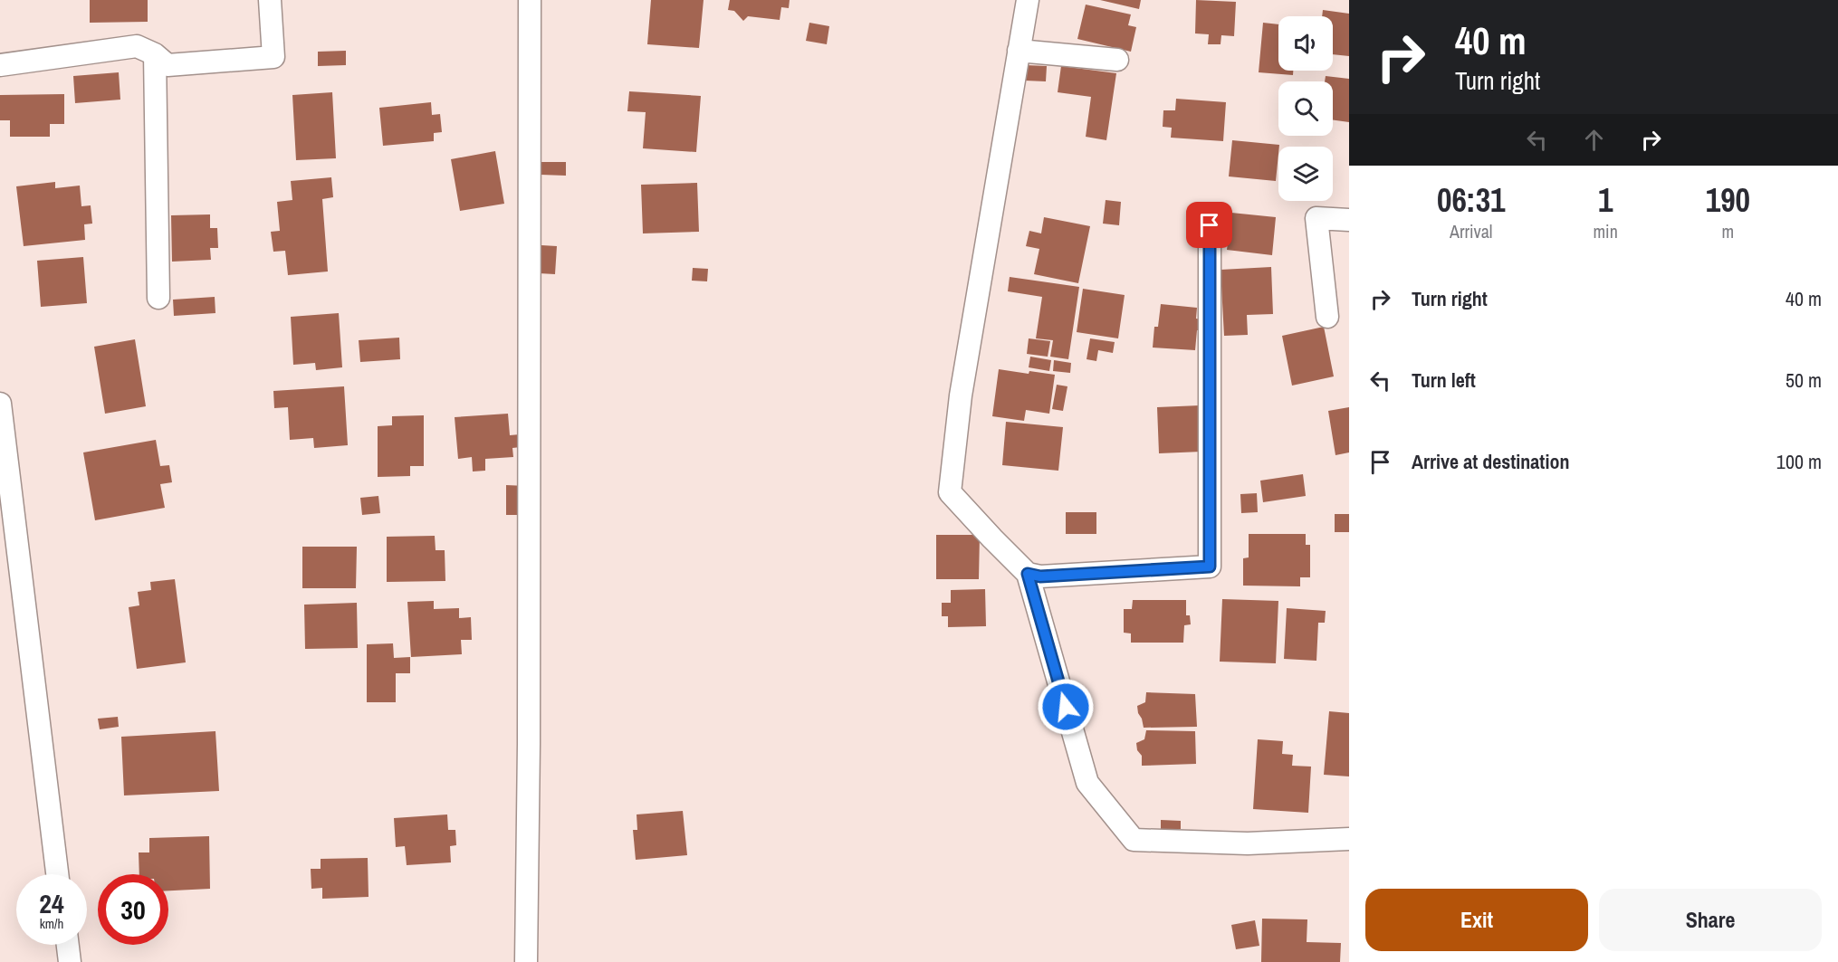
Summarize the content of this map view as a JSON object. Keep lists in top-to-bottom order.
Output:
{
  "page": {
    "turn": ["40 m", "Turn right"],
    "eta": [
      "06:31",
      "Arrival",
      "1",
      "min",
      "190",
      "m"
    ],
    "list": [
      {
        "name": "Turn right",
        "value": "40 m"
      },
      {
        "name": "Turn left",
        "value": "50 m"
      },
      {
        "name": "Arrive at destination",
        "value": "100 m"
      }
    ],
    "speed": "24 km/h",
    "limit": "30",
    "buttons": ["Exit", "Share"]
  }
}
